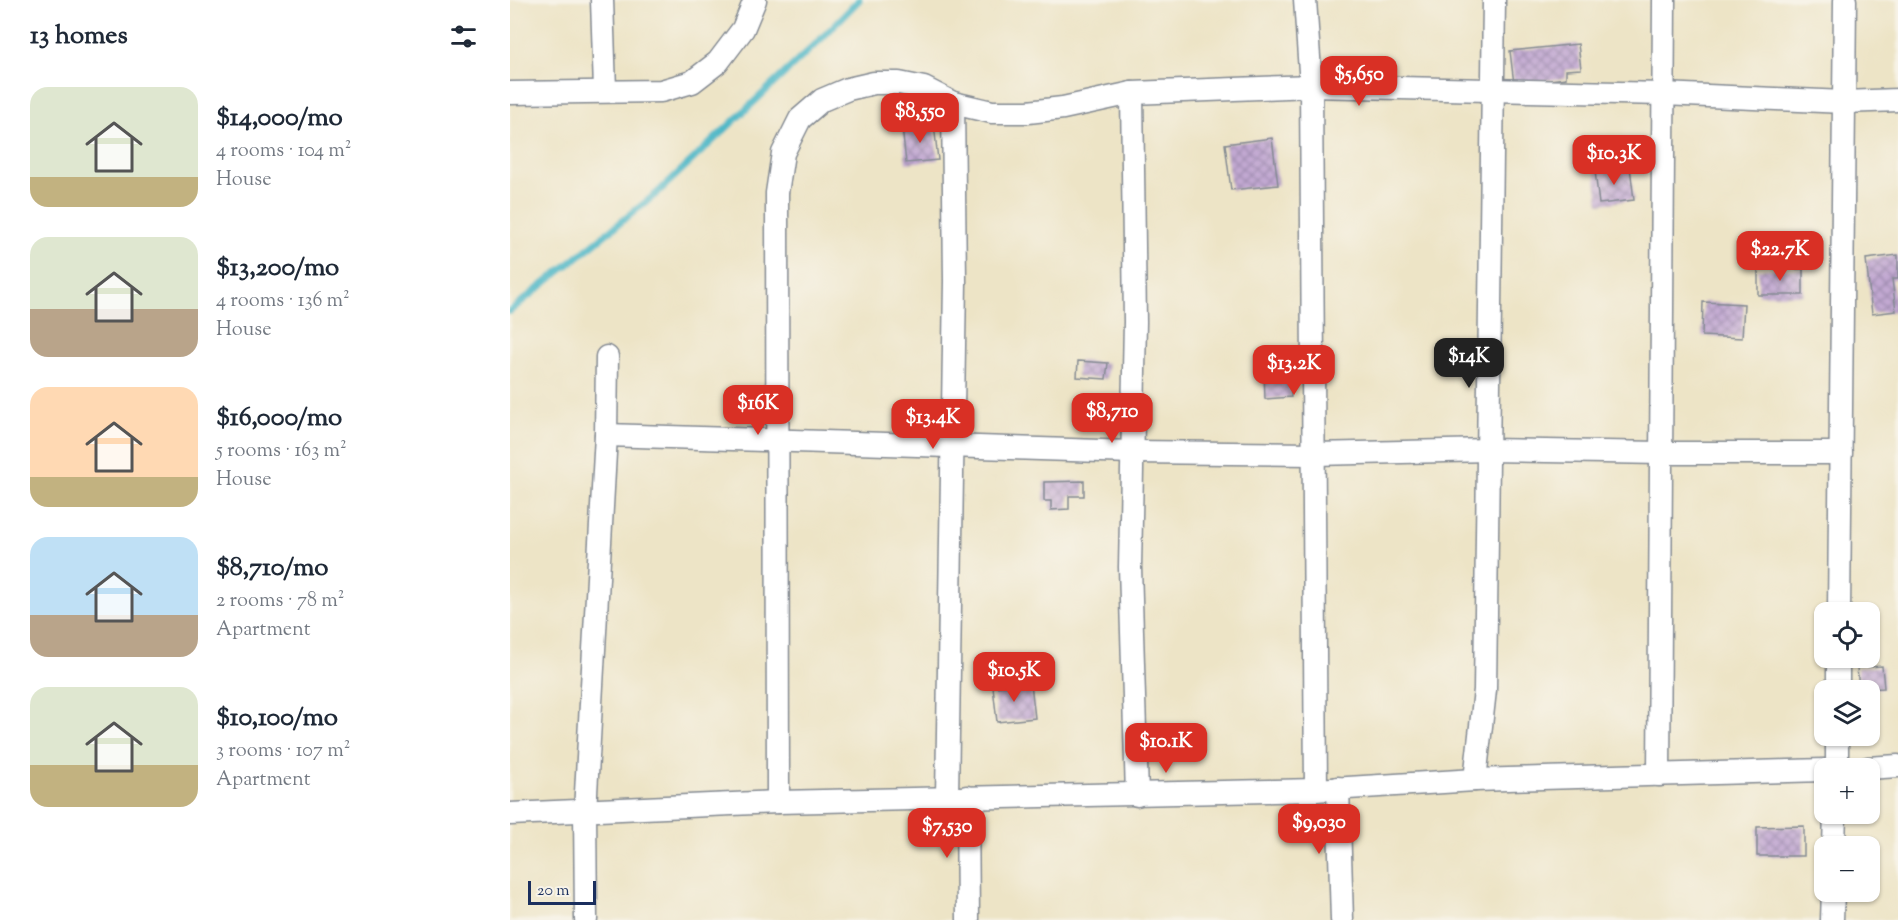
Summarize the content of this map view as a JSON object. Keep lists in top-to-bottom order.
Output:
{
  "scale_bar": "20 m",
  "page": {
    "heading": "13 homes",
    "price": [
      "$5,650",
      "$8,550",
      "$10.3K",
      "$22.7K",
      "$14K",
      "$13.2K",
      "$16K",
      "$8,710",
      "$13.4K",
      "$10.5K",
      "$10.1K",
      "$9,030",
      "$7,530"
    ],
    "list": [
      {
        "name": "$14,000/mo",
        "note": "4 rooms · 104 m² · House"
      },
      {
        "name": "$13,200/mo",
        "note": "4 rooms · 136 m² · House"
      },
      {
        "name": "$16,000/mo",
        "note": "5 rooms · 163 m² · House"
      },
      {
        "name": "$8,710/mo",
        "note": "2 rooms · 78 m² · Apartment"
      },
      {
        "name": "$10,100/mo",
        "note": "3 rooms · 107 m² · Apartment"
      }
    ],
    "map_buttons": ["+", "−"],
    "scale": "20 m"
  }
}
